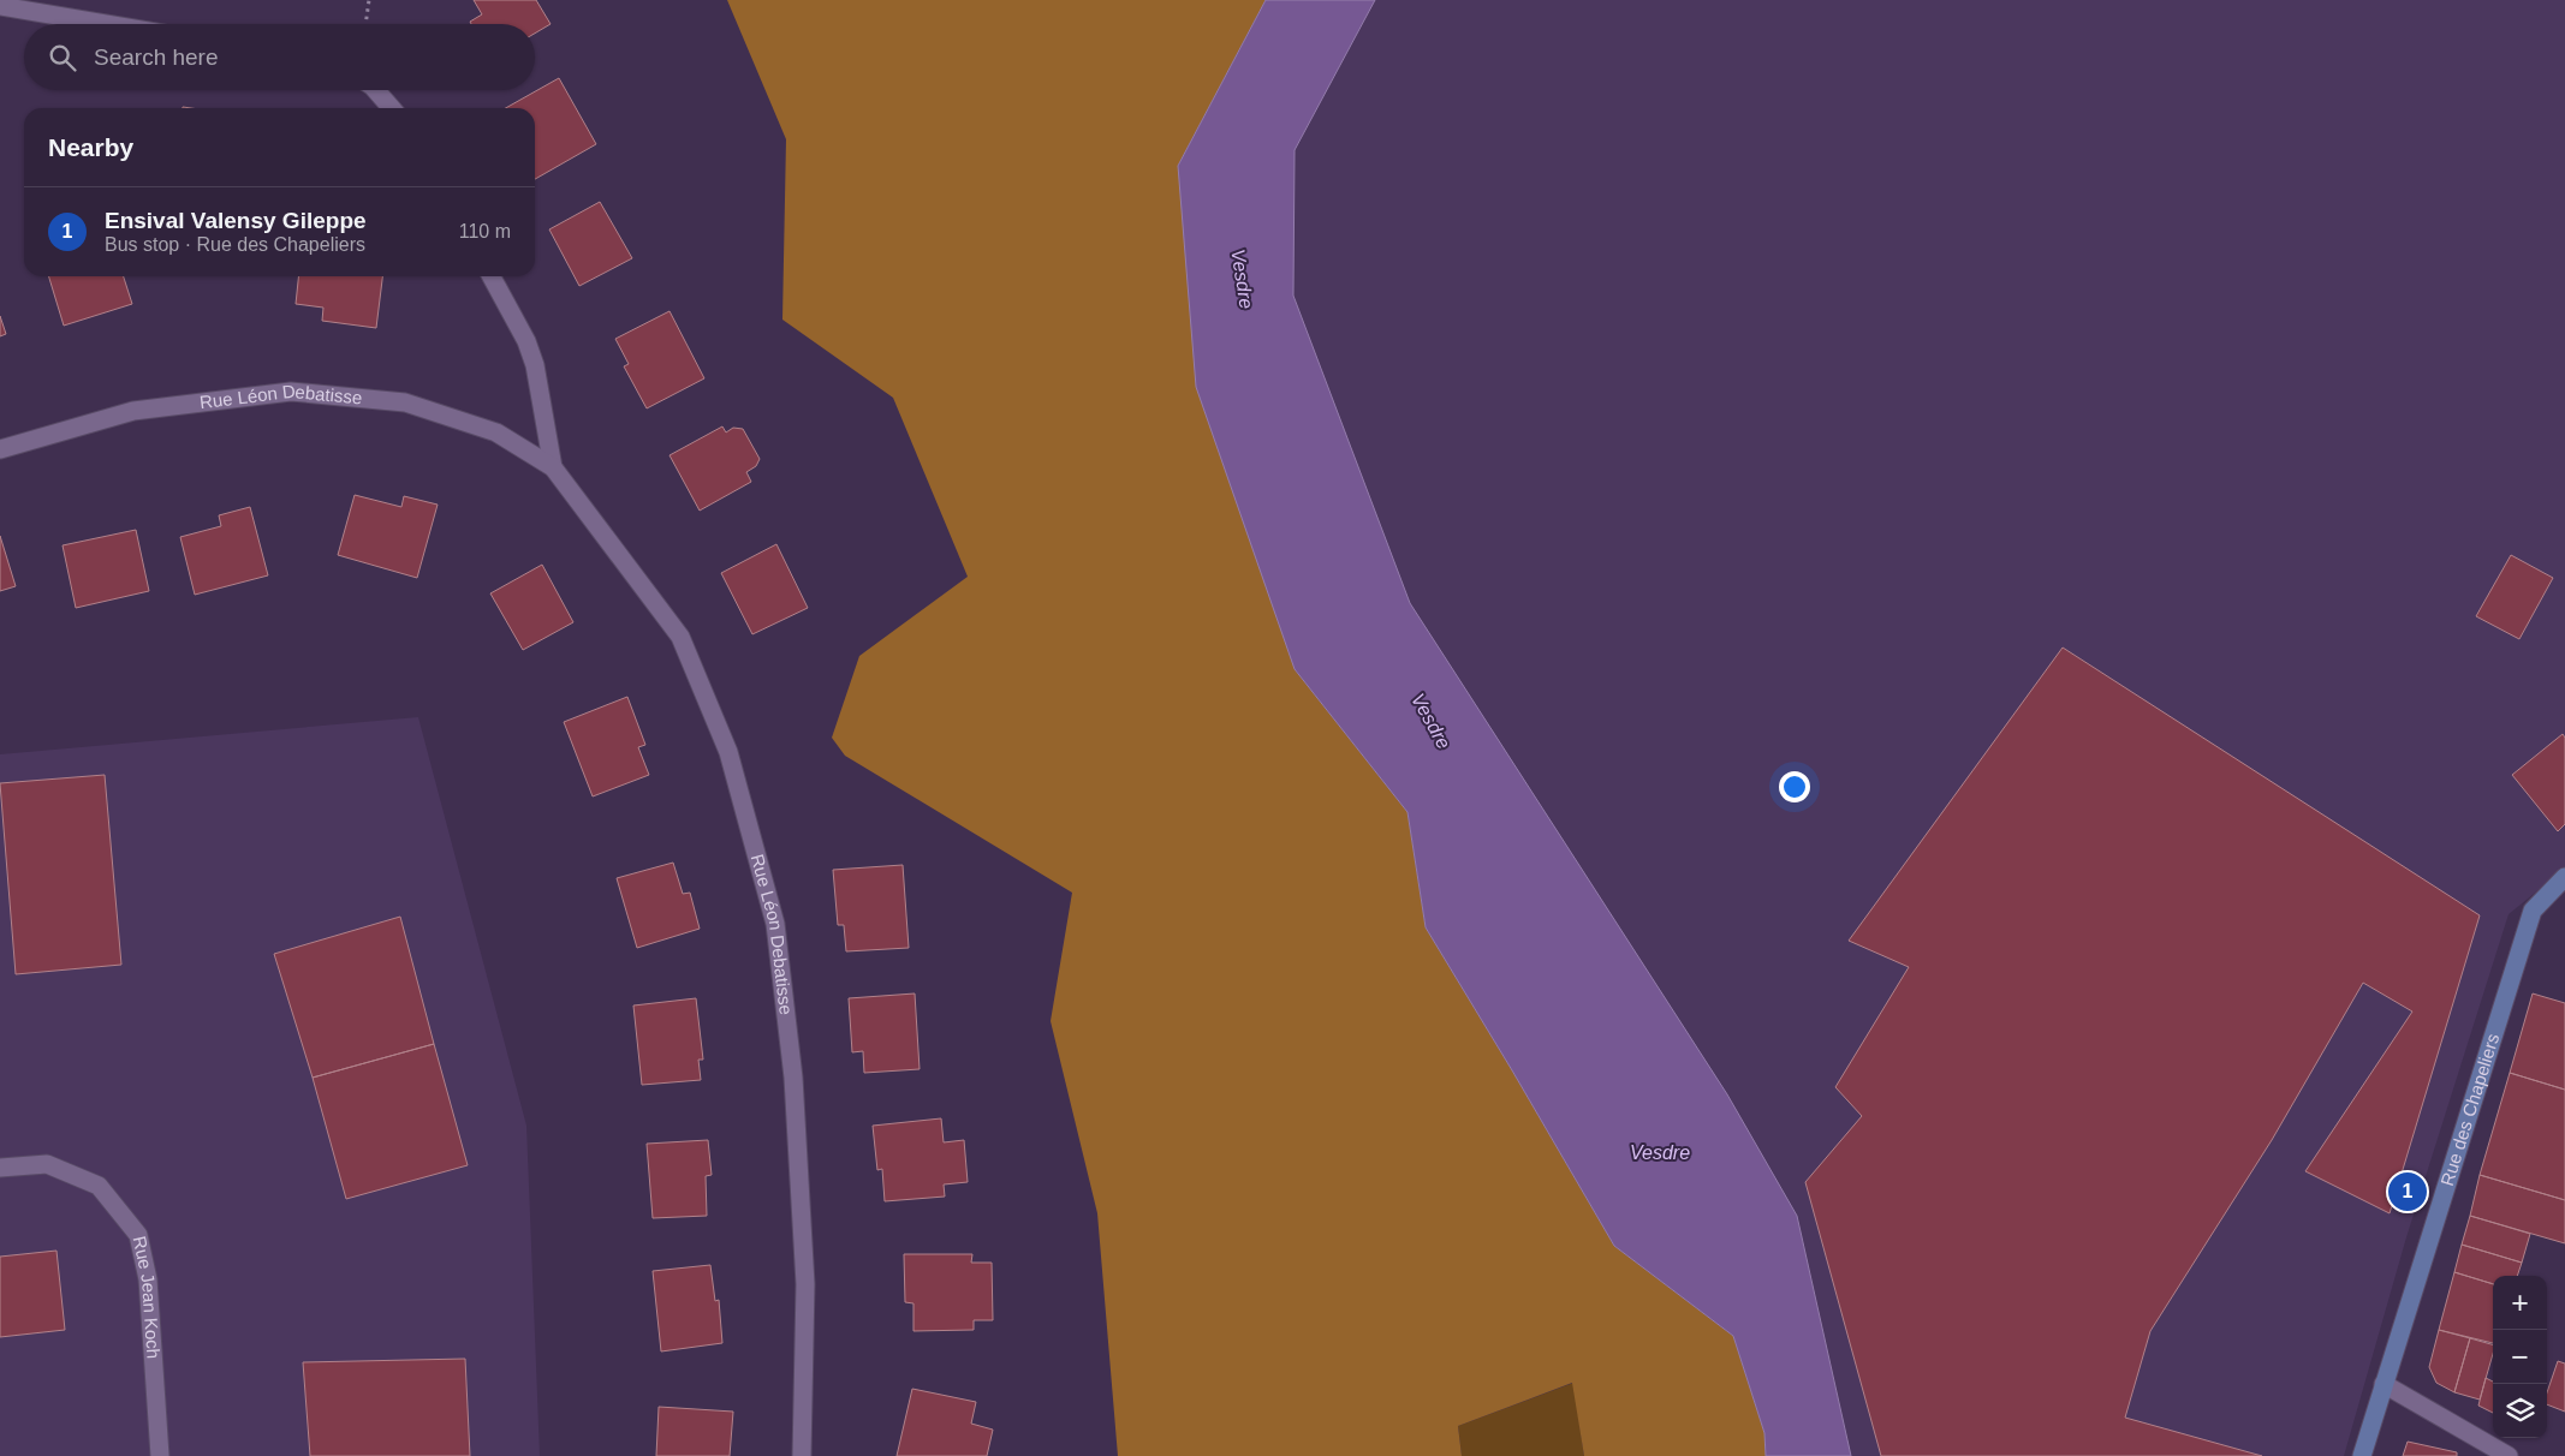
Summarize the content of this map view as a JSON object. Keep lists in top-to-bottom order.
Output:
{
  "streets": {
    "street": ["Rue Léon Debatisse", "Rue des Chapeliers", "Rue Jean Koch"]
  },
  "water": ["Vesdre"],
  "page": {
    "search": "Search here",
    "heading": "Nearby",
    "list": [
      {
        "mark": "1",
        "name": "Ensival Valensy Gileppe",
        "note": "Bus stop · Rue des Chapeliers",
        "value": "110 m"
      }
    ],
    "pins": "1",
    "map_buttons": ["+", "−"]
  }
}
